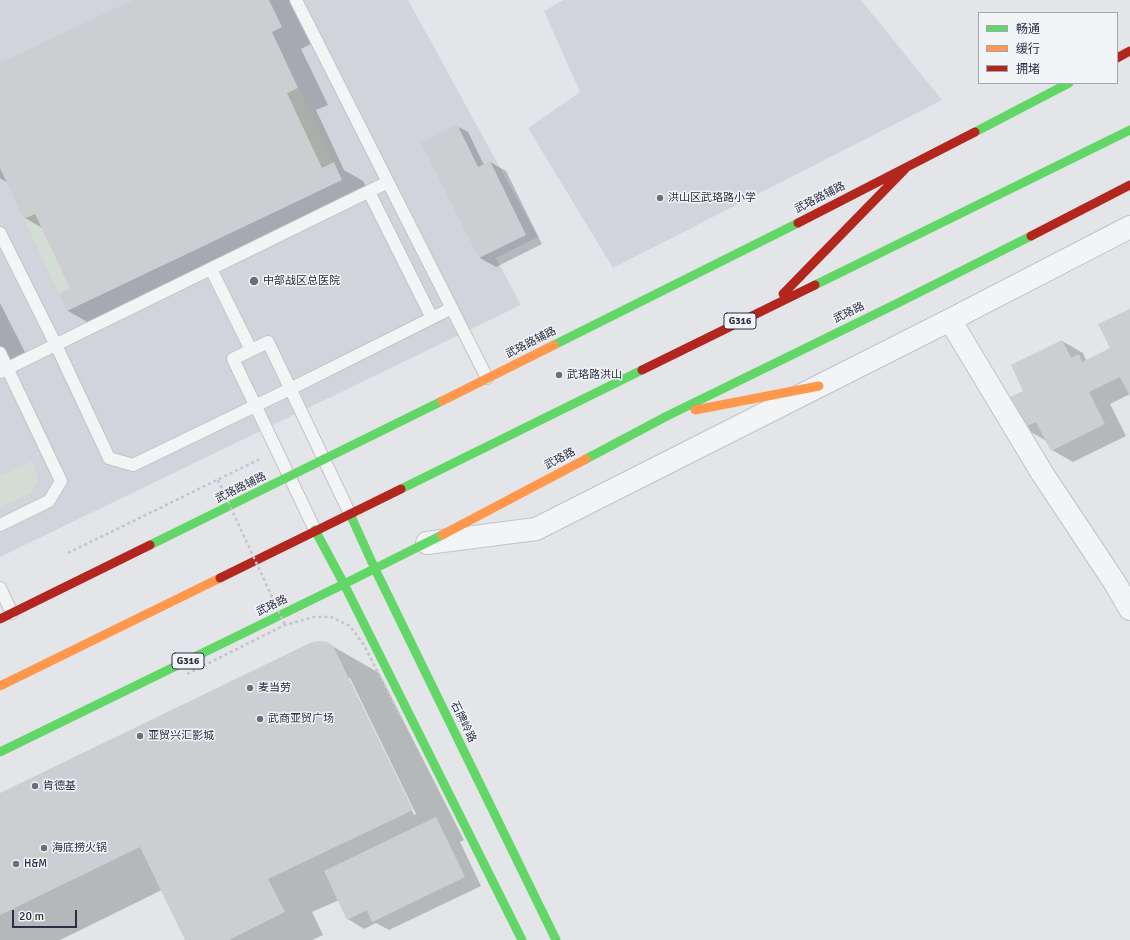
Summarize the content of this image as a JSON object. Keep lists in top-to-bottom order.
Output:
{
  "streets": {
    "main road": [
      "武珞路辅路",
      "武珞路",
      "G316",
      "石牌岭路"
    ]
  },
  "crossings": [
    ["武珞路", "石牌岭路"],
    ["G316", "石牌岭路"]
  ],
  "places": [
    "洪山区武珞路小学",
    "中部战区总医院",
    "武珞路洪山",
    "麦当劳",
    "武商亚贸广场",
    "亚贸兴汇影城",
    "肯德基",
    "海底捞火锅",
    "H&M"
  ],
  "legend": ["畅通", "缓行", "拥堵"],
  "scale_bar": "20 m"
}
